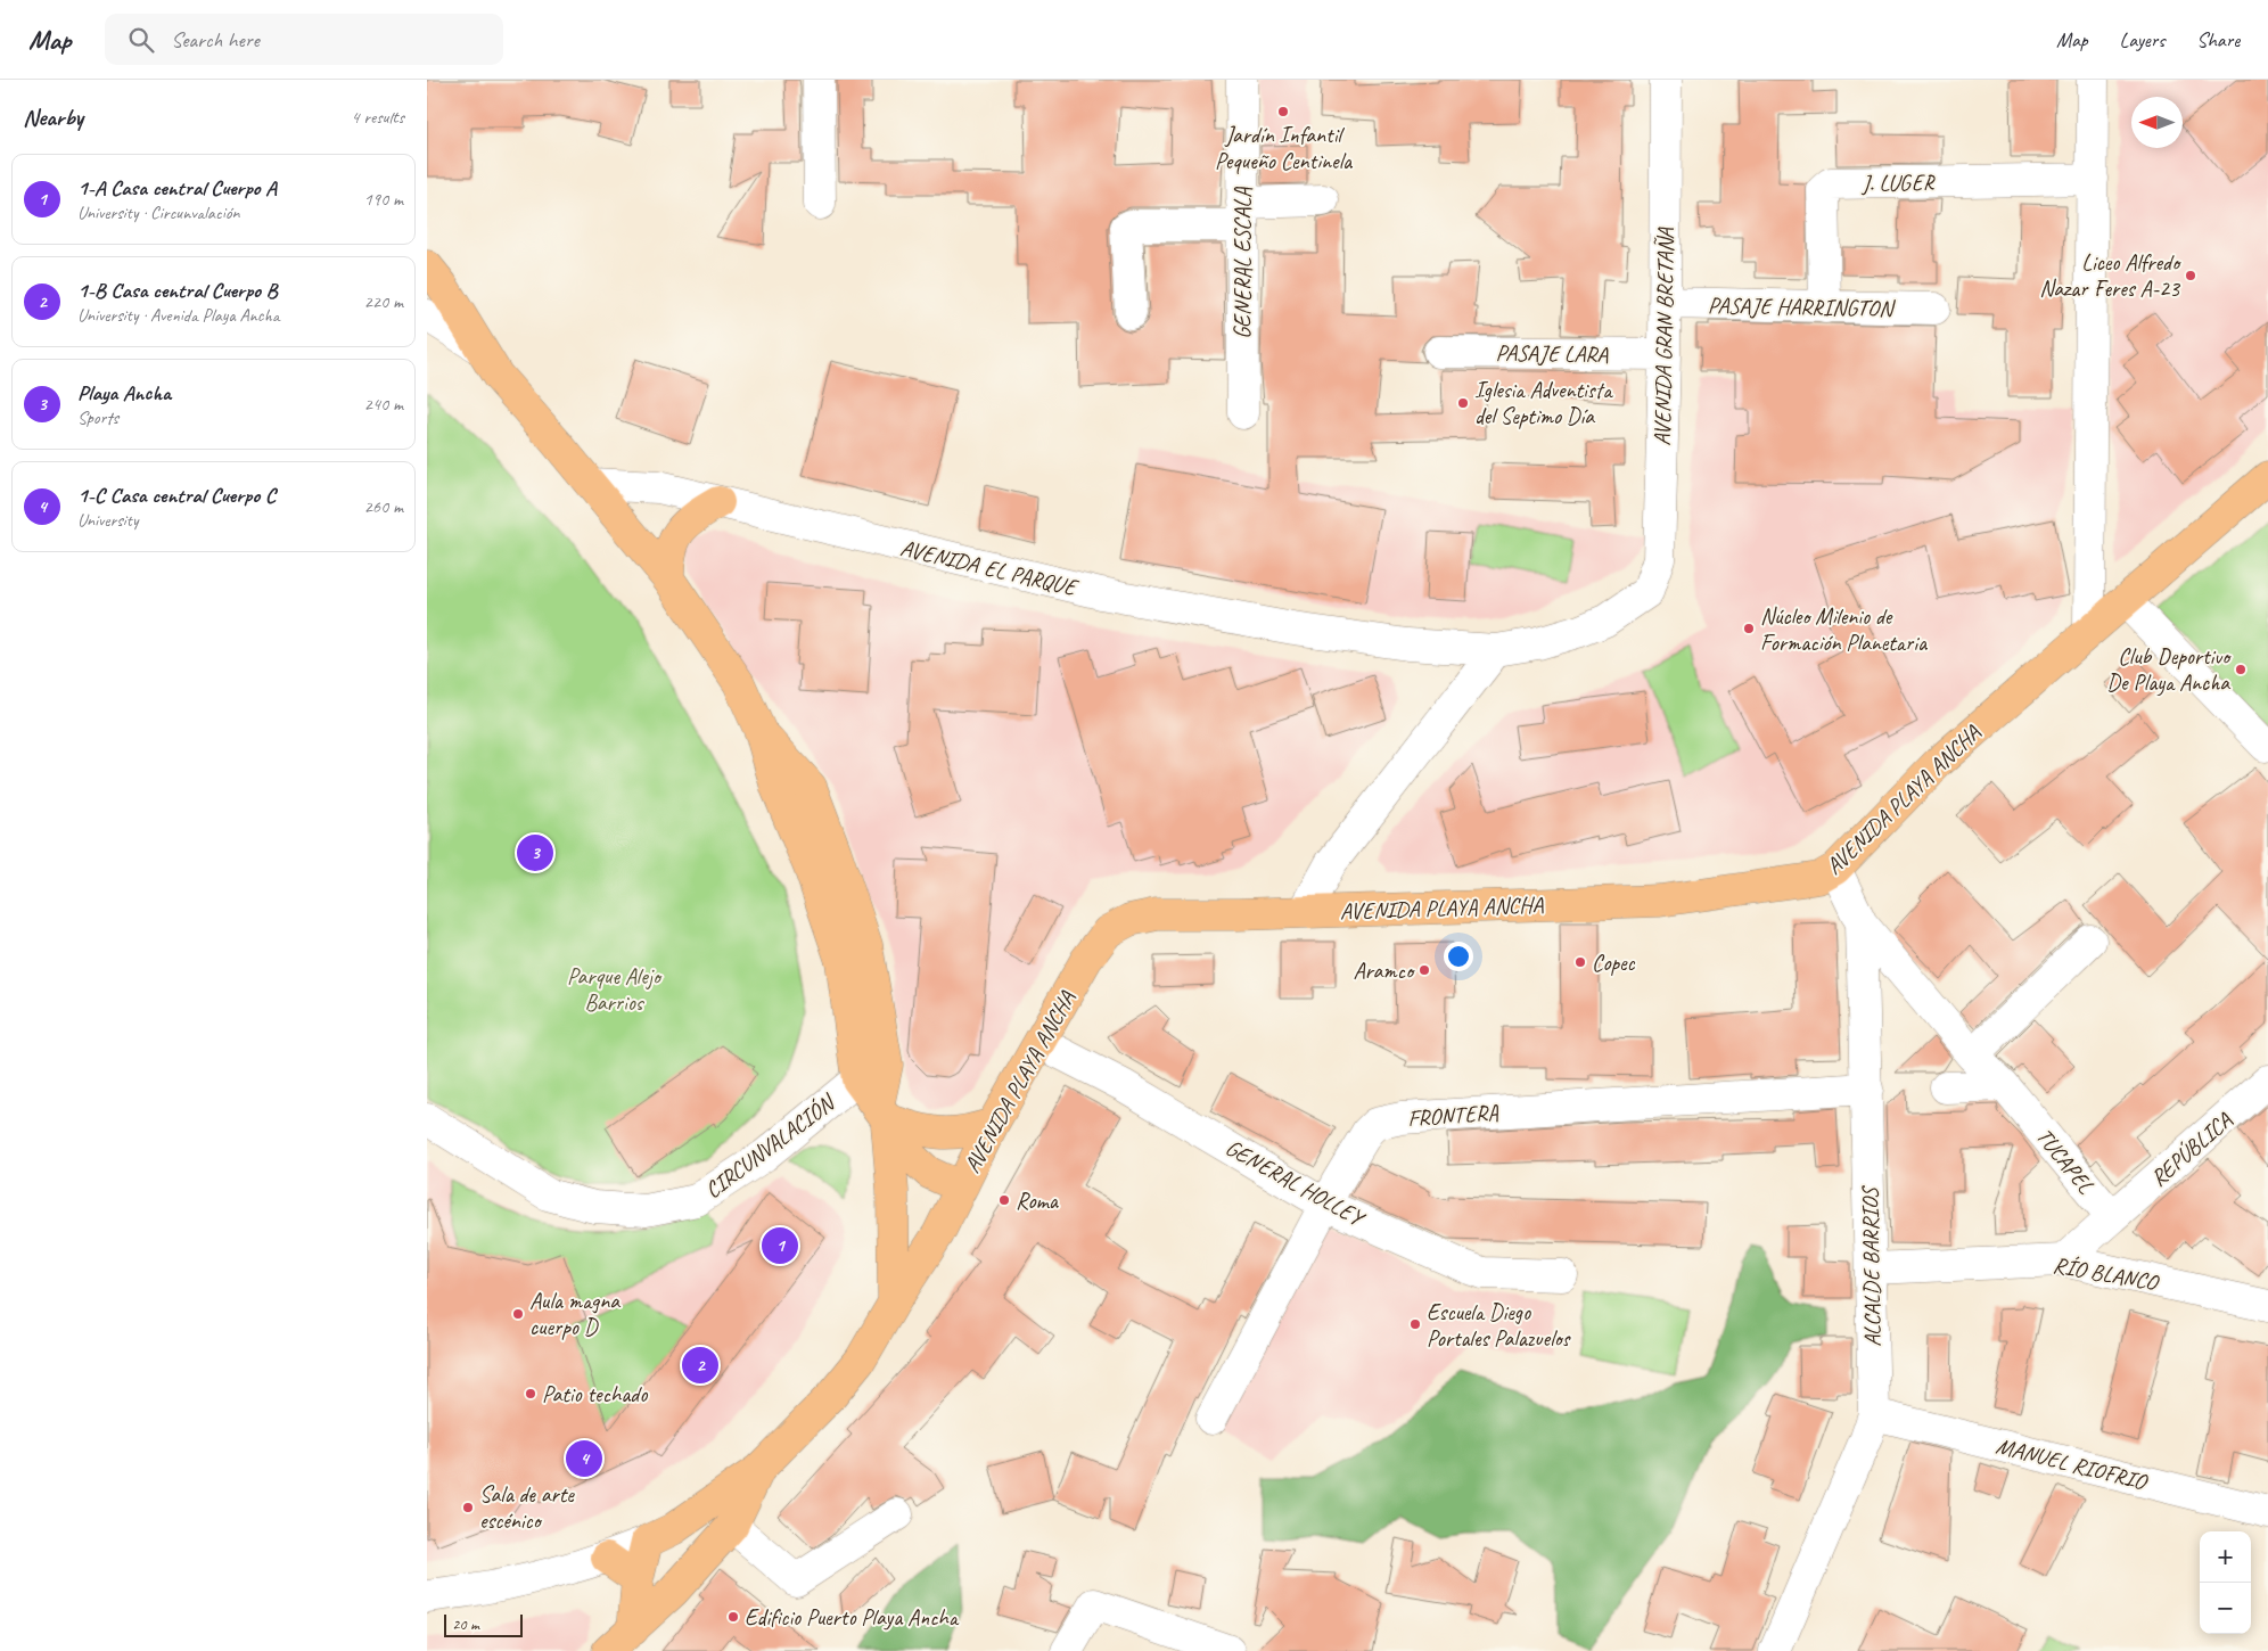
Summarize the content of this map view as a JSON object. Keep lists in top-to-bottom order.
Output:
{
  "streets": {
    "main road": ["AVENIDA PLAYA ANCHA"],
    "street": [
      "J. LUGER",
      "GENERAL ESCALA",
      "PASAJE HARRINGTON",
      "AVENIDA GRAN BRETAÑA",
      "PASAJE LARA",
      "AVENIDA EL PARQUE",
      "FRONTERA",
      "CIRCUNVALACIÓN",
      "REPÚBLICA",
      "TUCAPEL",
      "GENERAL HOLLEY",
      "ALCALDE BARRIOS",
      "RÍO BLANCO",
      "MANUEL RIOFRIO"
    ]
  },
  "crossings": [
    ["J. LUGER", "PASAJE HARRINGTON"],
    ["PASAJE HARRINGTON", "AVENIDA GRAN BRETAÑA"],
    ["AVENIDA GRAN BRETAÑA", "PASAJE LARA"],
    ["AVENIDA GRAN BRETAÑA", "AVENIDA EL PARQUE"],
    ["AVENIDA PLAYA ANCHA", "GENERAL HOLLEY"],
    ["AVENIDA PLAYA ANCHA", "ALCALDE BARRIOS"],
    ["FRONTERA", "GENERAL HOLLEY"],
    ["FRONTERA", "ALCALDE BARRIOS"],
    ["REPÚBLICA", "TUCAPEL"],
    ["TUCAPEL", "ALCALDE BARRIOS"],
    ["ALCALDE BARRIOS", "RÍO BLANCO"],
    ["ALCALDE BARRIOS", "MANUEL RIOFRIO"]
  ],
  "parks": ["Parque Alejo Barrios"],
  "places": [
    "Jardín Infantil Pequeño Centinela",
    "Liceo Alfredo Nazar Feres A-23",
    "Iglesia Adventista del Septimo Día",
    "Núcleo Milenio de Formación Planetaria",
    "Club Deportivo De Playa Ancha",
    "Copec",
    "Aramco",
    "Roma",
    "Aula magna cuerpo D",
    "Escuela Diego Portales Palazuelos",
    "Patio techado",
    "Sala de arte escénico",
    "Edificio Puerto Playa Ancha"
  ],
  "scale_bar": "20 m",
  "north": "left",
  "page": {
    "header": "Map",
    "search": "Search here",
    "nav": ["Map", "Layers", "Share"],
    "heading": ["Nearby", "4 results"],
    "list": [
      {
        "mark": "1",
        "name": "1-A Casa central Cuerpo A",
        "note": "University · Circunvalación",
        "value": "190 m"
      },
      {
        "mark": "2",
        "name": "1-B Casa central Cuerpo B",
        "note": "University · Avenida Playa Ancha",
        "value": "220 m"
      },
      {
        "mark": "3",
        "name": "Playa Ancha",
        "note": "Sports",
        "value": "240 m"
      },
      {
        "mark": "4",
        "name": "1-C Casa central Cuerpo C",
        "note": "University",
        "value": "260 m"
      }
    ],
    "pins": [
      "3",
      "1",
      "2",
      "4"
    ],
    "map_buttons": ["+", "−"],
    "scale": "20 m"
  }
}
